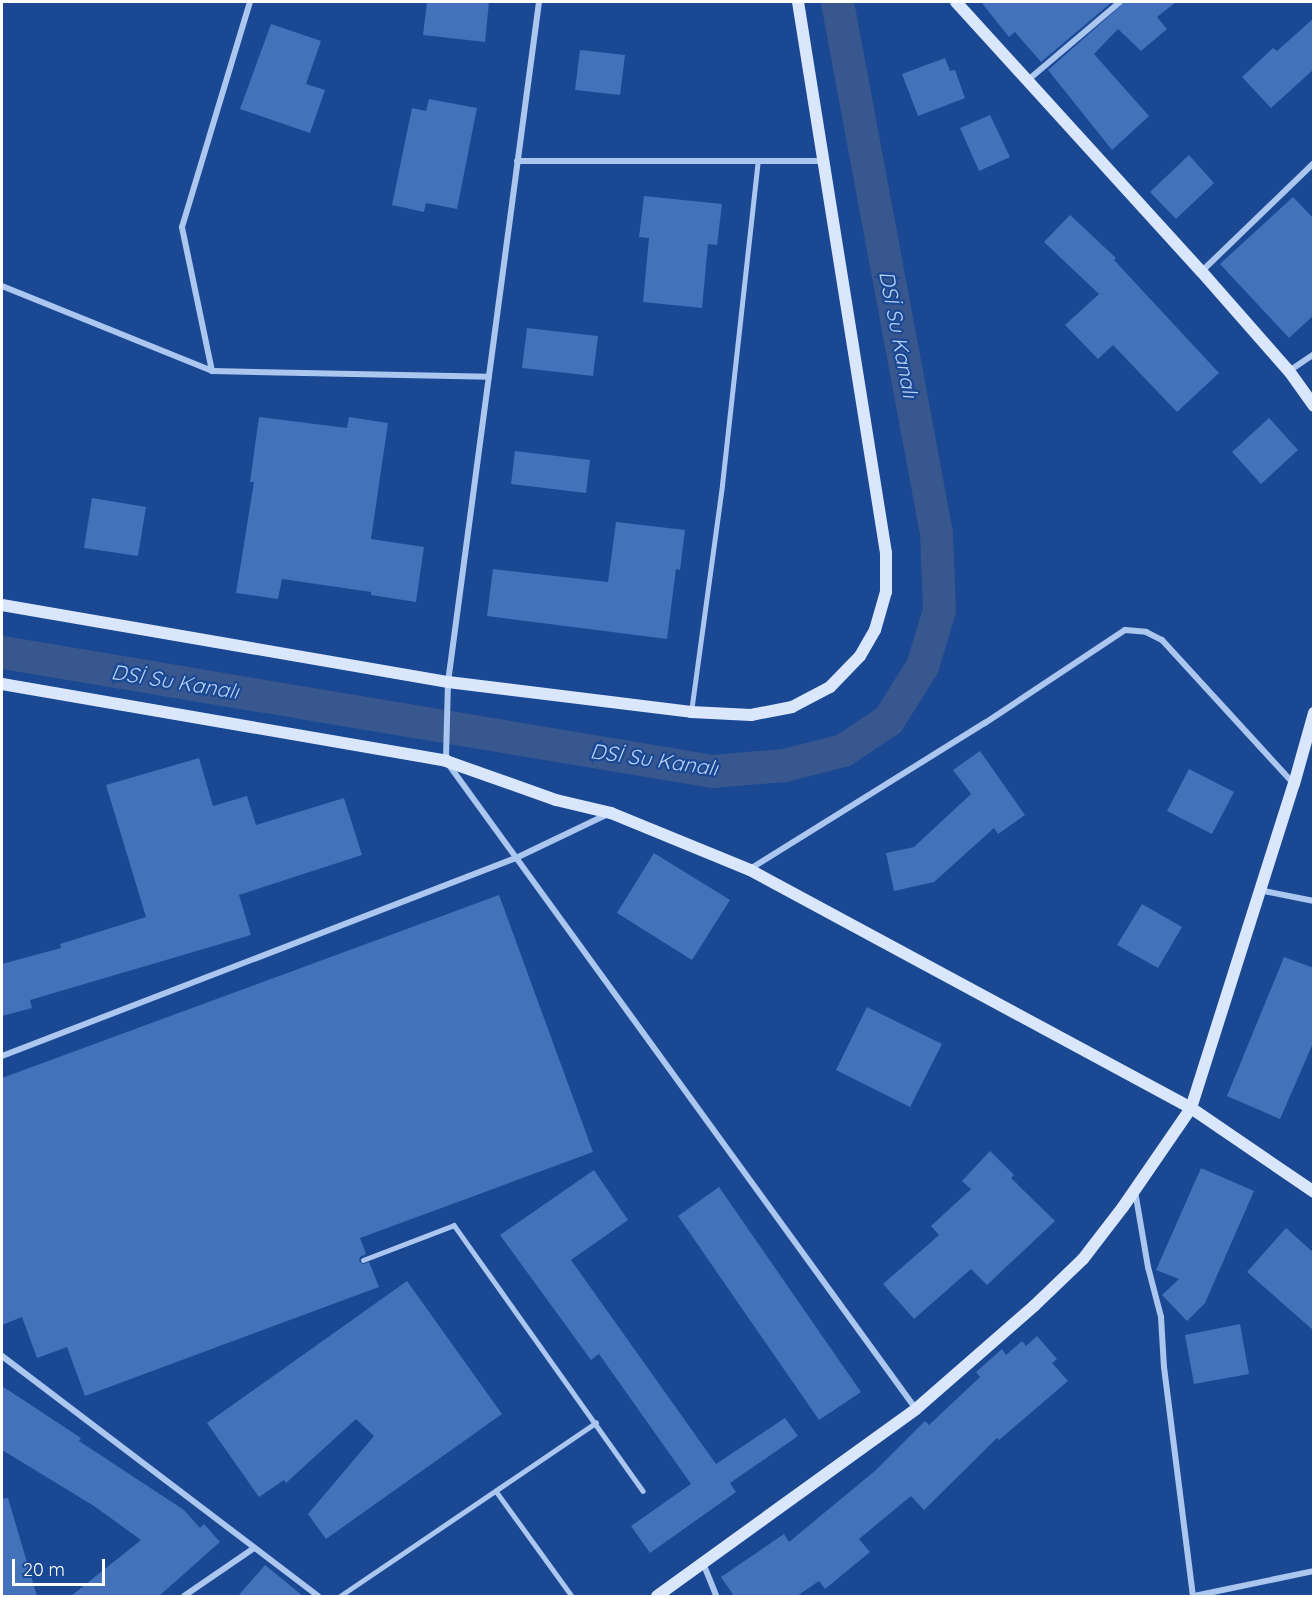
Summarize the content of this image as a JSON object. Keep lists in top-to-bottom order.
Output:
{
  "water": ["DSİ Su Kanalı"],
  "scale_bar": "20 m"
}
